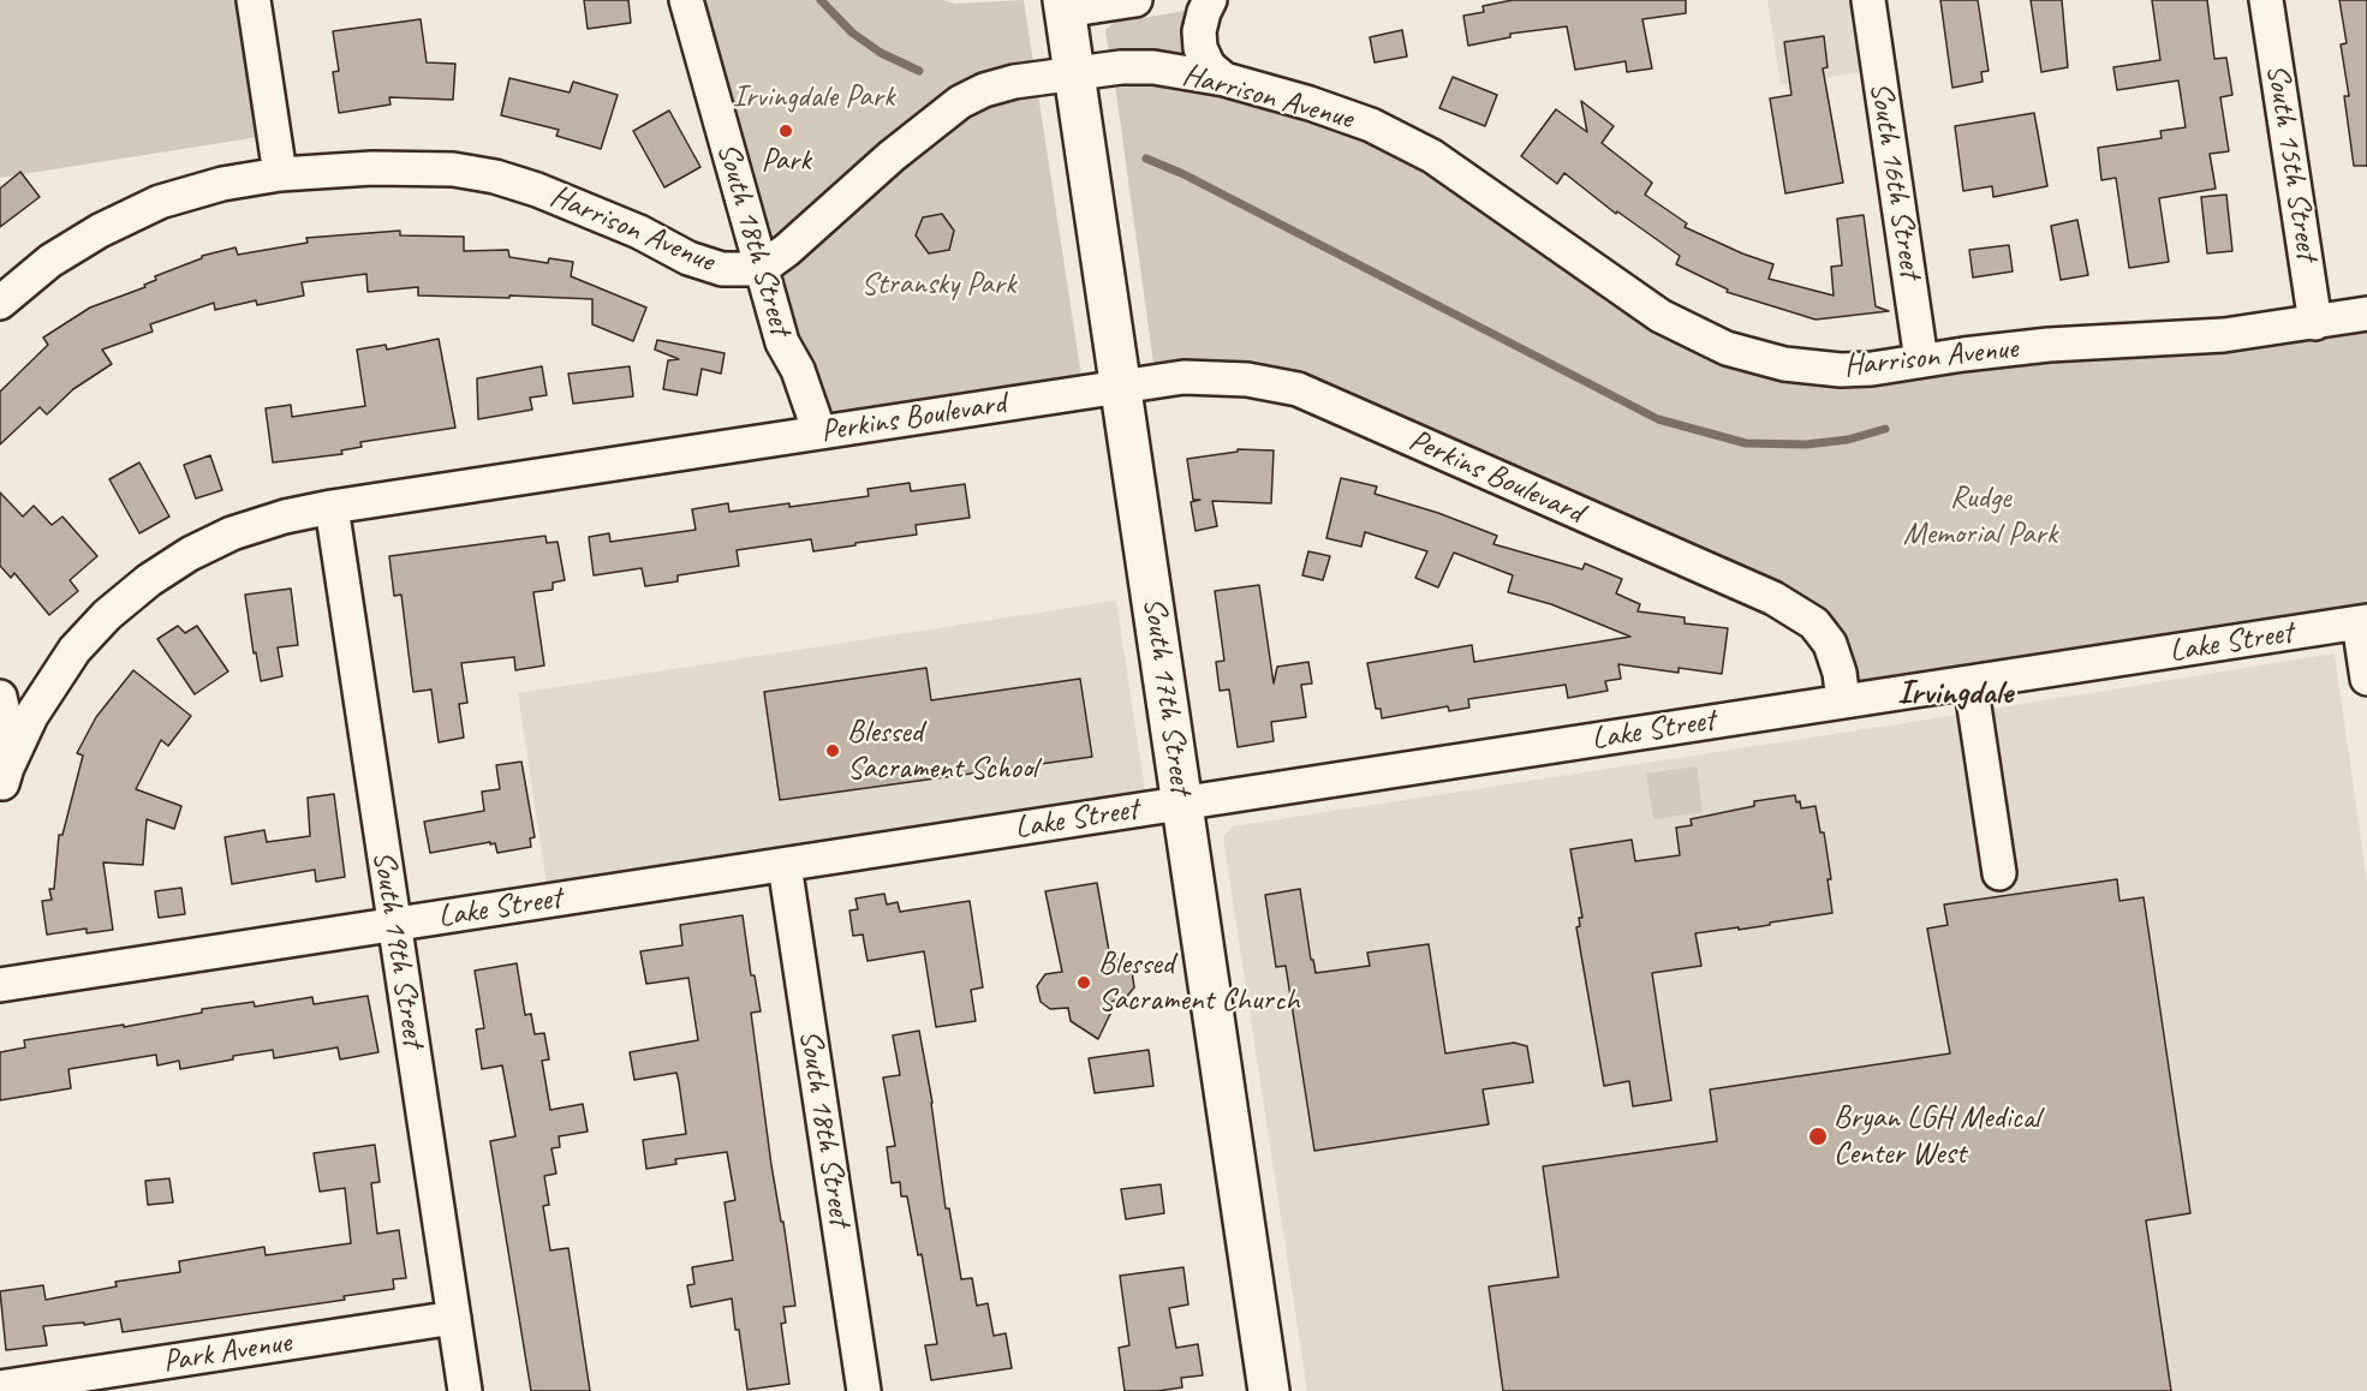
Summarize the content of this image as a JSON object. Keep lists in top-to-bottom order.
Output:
{
  "streets": {
    "main road": ["South 17th Street"],
    "street": [
      "Harrison Avenue",
      "South 15th Street",
      "South 16th Street",
      "South 18th Street",
      "Perkins Boulevard",
      "Lake Street",
      "South 19th Street",
      "Park Avenue"
    ]
  },
  "crossings": [
    ["Harrison Avenue", "South 15th Street"],
    ["Harrison Avenue", "South 16th Street"],
    ["Harrison Avenue", "South 18th Street"],
    ["Harrison Avenue", "South 17th Street"],
    ["South 18th Street", "Perkins Boulevard"],
    ["South 18th Street", "Lake Street"],
    ["Perkins Boulevard", "Lake Street"],
    ["Perkins Boulevard", "South 17th Street"],
    ["Perkins Boulevard", "South 19th Street"],
    ["Lake Street", "South 17th Street"],
    ["Lake Street", "South 19th Street"],
    ["South 19th Street", "Park Avenue"]
  ],
  "districts": ["Irvingdale"],
  "parks": ["Irvingdale Park", "Stransky Park", "Rudge Memorial Park"],
  "places": [
    "Park",
    "Blessed Sacrament School",
    "Blessed Sacrament Church",
    "Bryan LGH Medical Center West"
  ]
}
